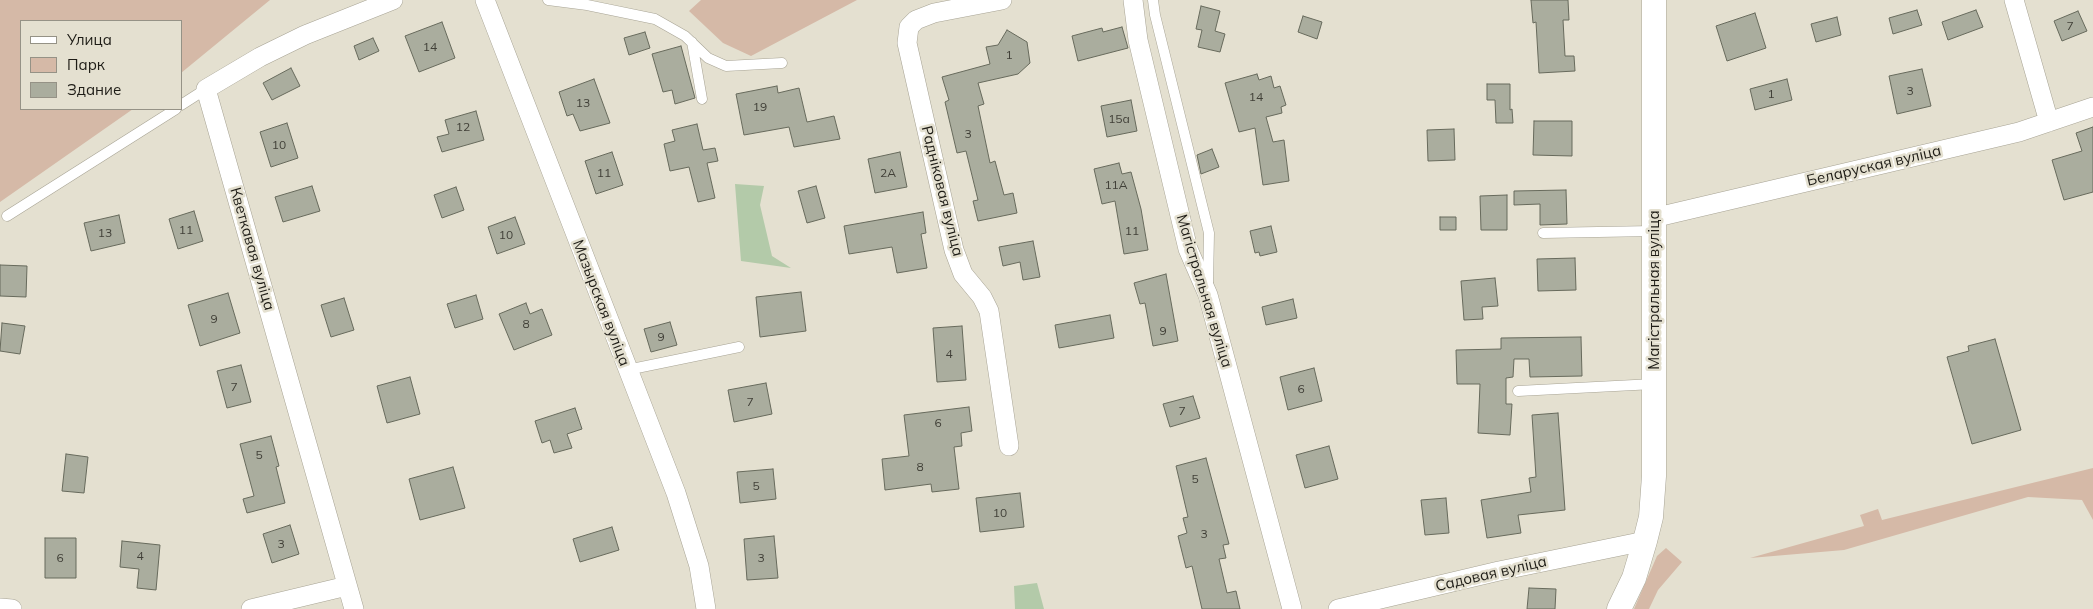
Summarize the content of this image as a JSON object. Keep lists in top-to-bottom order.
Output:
{
  "streets": {
    "street": [
      "Беларуская вуліца",
      "Радніковая вуліца",
      "Кветкавая вуліца",
      "Магістральная вуліца",
      "Мазырская вуліца",
      "Садовая вуліца"
    ]
  },
  "crossings": [
    ["Беларуская вуліца", "Магістральная вуліца"],
    ["Магістральная вуліца", "Садовая вуліца"]
  ],
  "house_numbers": [
    "7",
    "14",
    "1",
    "3",
    "1",
    "14",
    "13",
    "19",
    "15а",
    "12",
    "3",
    "10",
    "11",
    "2А",
    "11А",
    "11",
    "11",
    "13",
    "10",
    "9",
    "8",
    "9",
    "9",
    "4",
    "7",
    "6",
    "7",
    "7",
    "6",
    "5",
    "8",
    "5",
    "5",
    "10",
    "3",
    "3",
    "4",
    "6",
    "3"
  ],
  "legend": ["Улица", "Парк", "Здание"]
}
